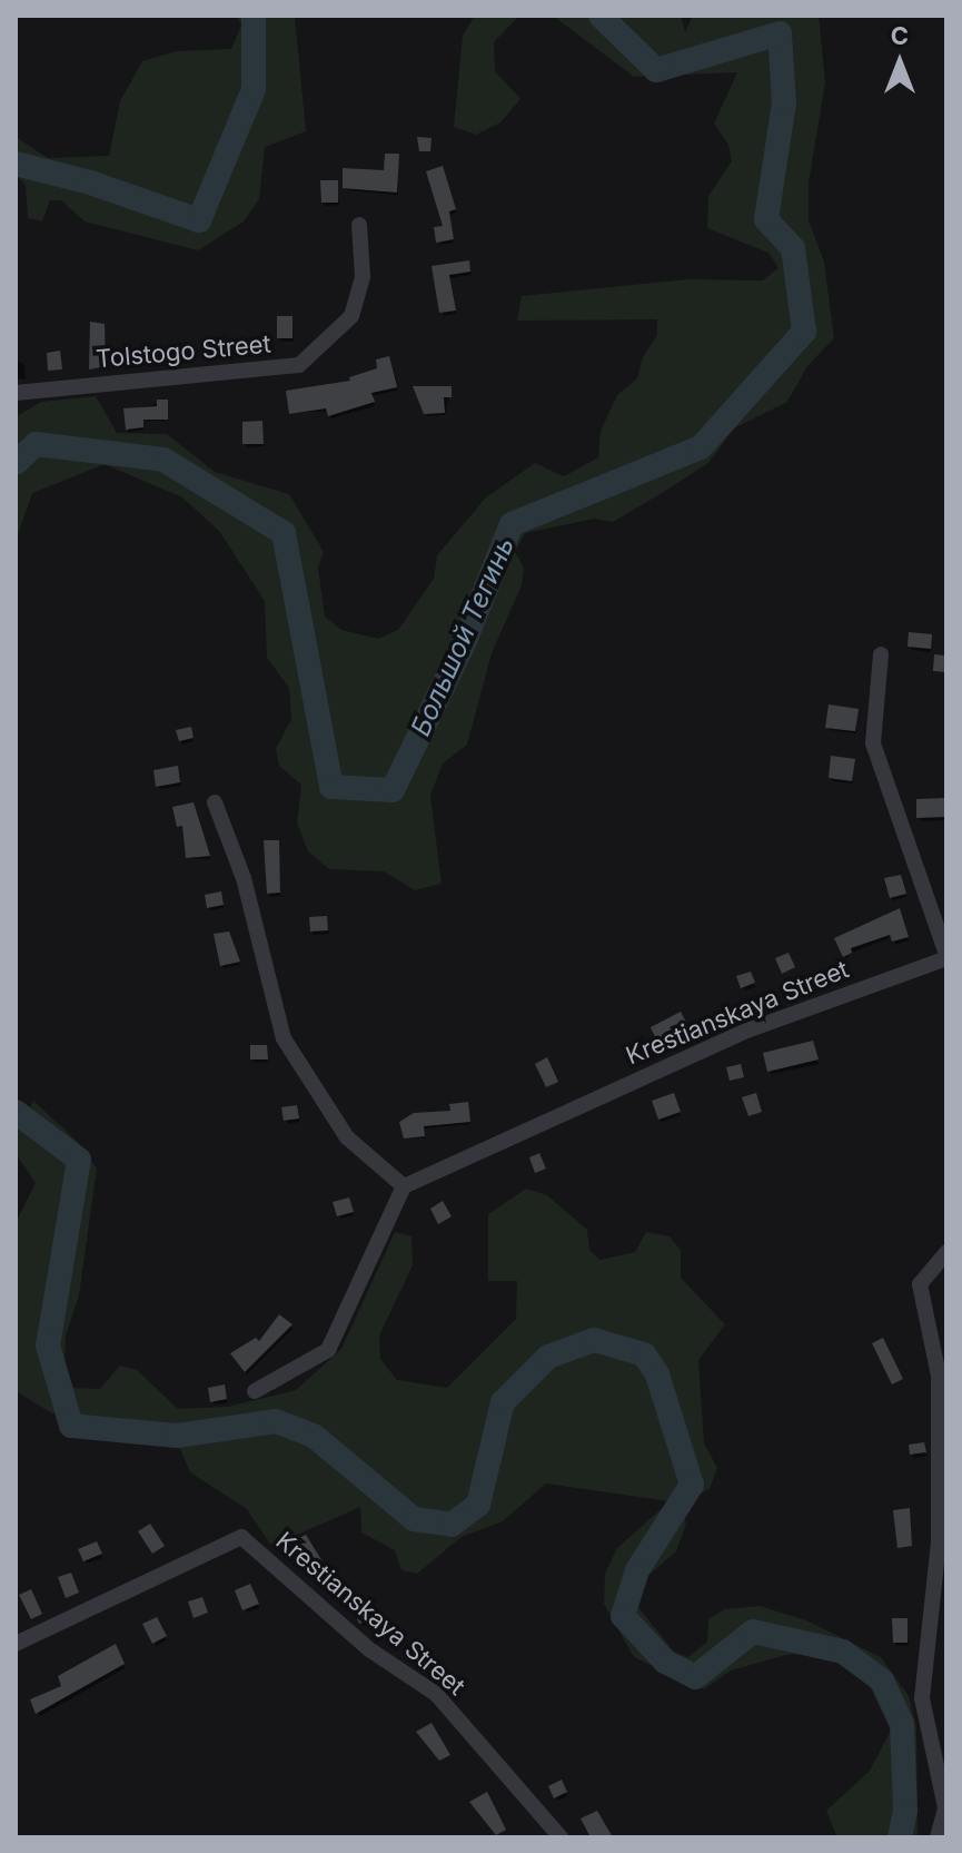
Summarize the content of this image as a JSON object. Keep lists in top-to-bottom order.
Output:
{
  "streets": {
    "street": ["Tolstogo Street", "Krestianskaya Street"]
  },
  "water": ["Большой Тегинь"],
  "north": "top"
}
